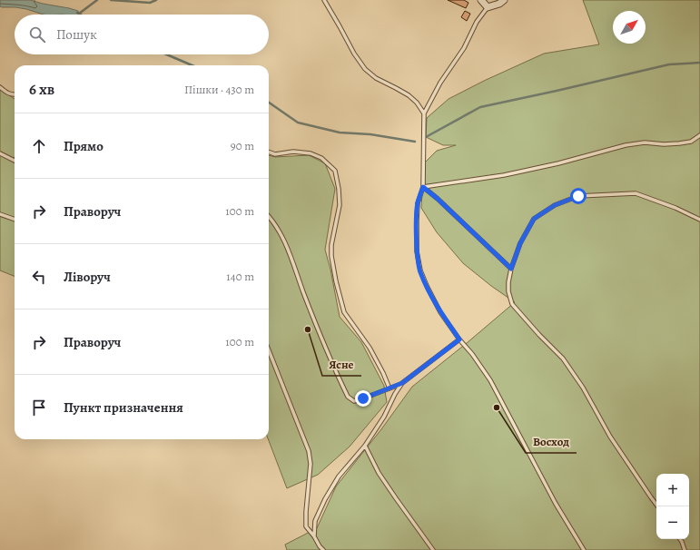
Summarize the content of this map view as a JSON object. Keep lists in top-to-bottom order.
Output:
{
  "places": ["Ясне", "Восход"],
  "north": "top right",
  "page": {
    "search": "Пошук",
    "heading": ["6 хв", "Пішки · 430 m"],
    "list": [
      ["Прямо", "90 m"],
      ["Праворуч", "100 m"],
      ["Ліворуч", "140 m"],
      ["Праворуч", "100 m"],
      "Пункт призначення"
    ],
    "map_buttons": ["+", "−"]
  }
}
